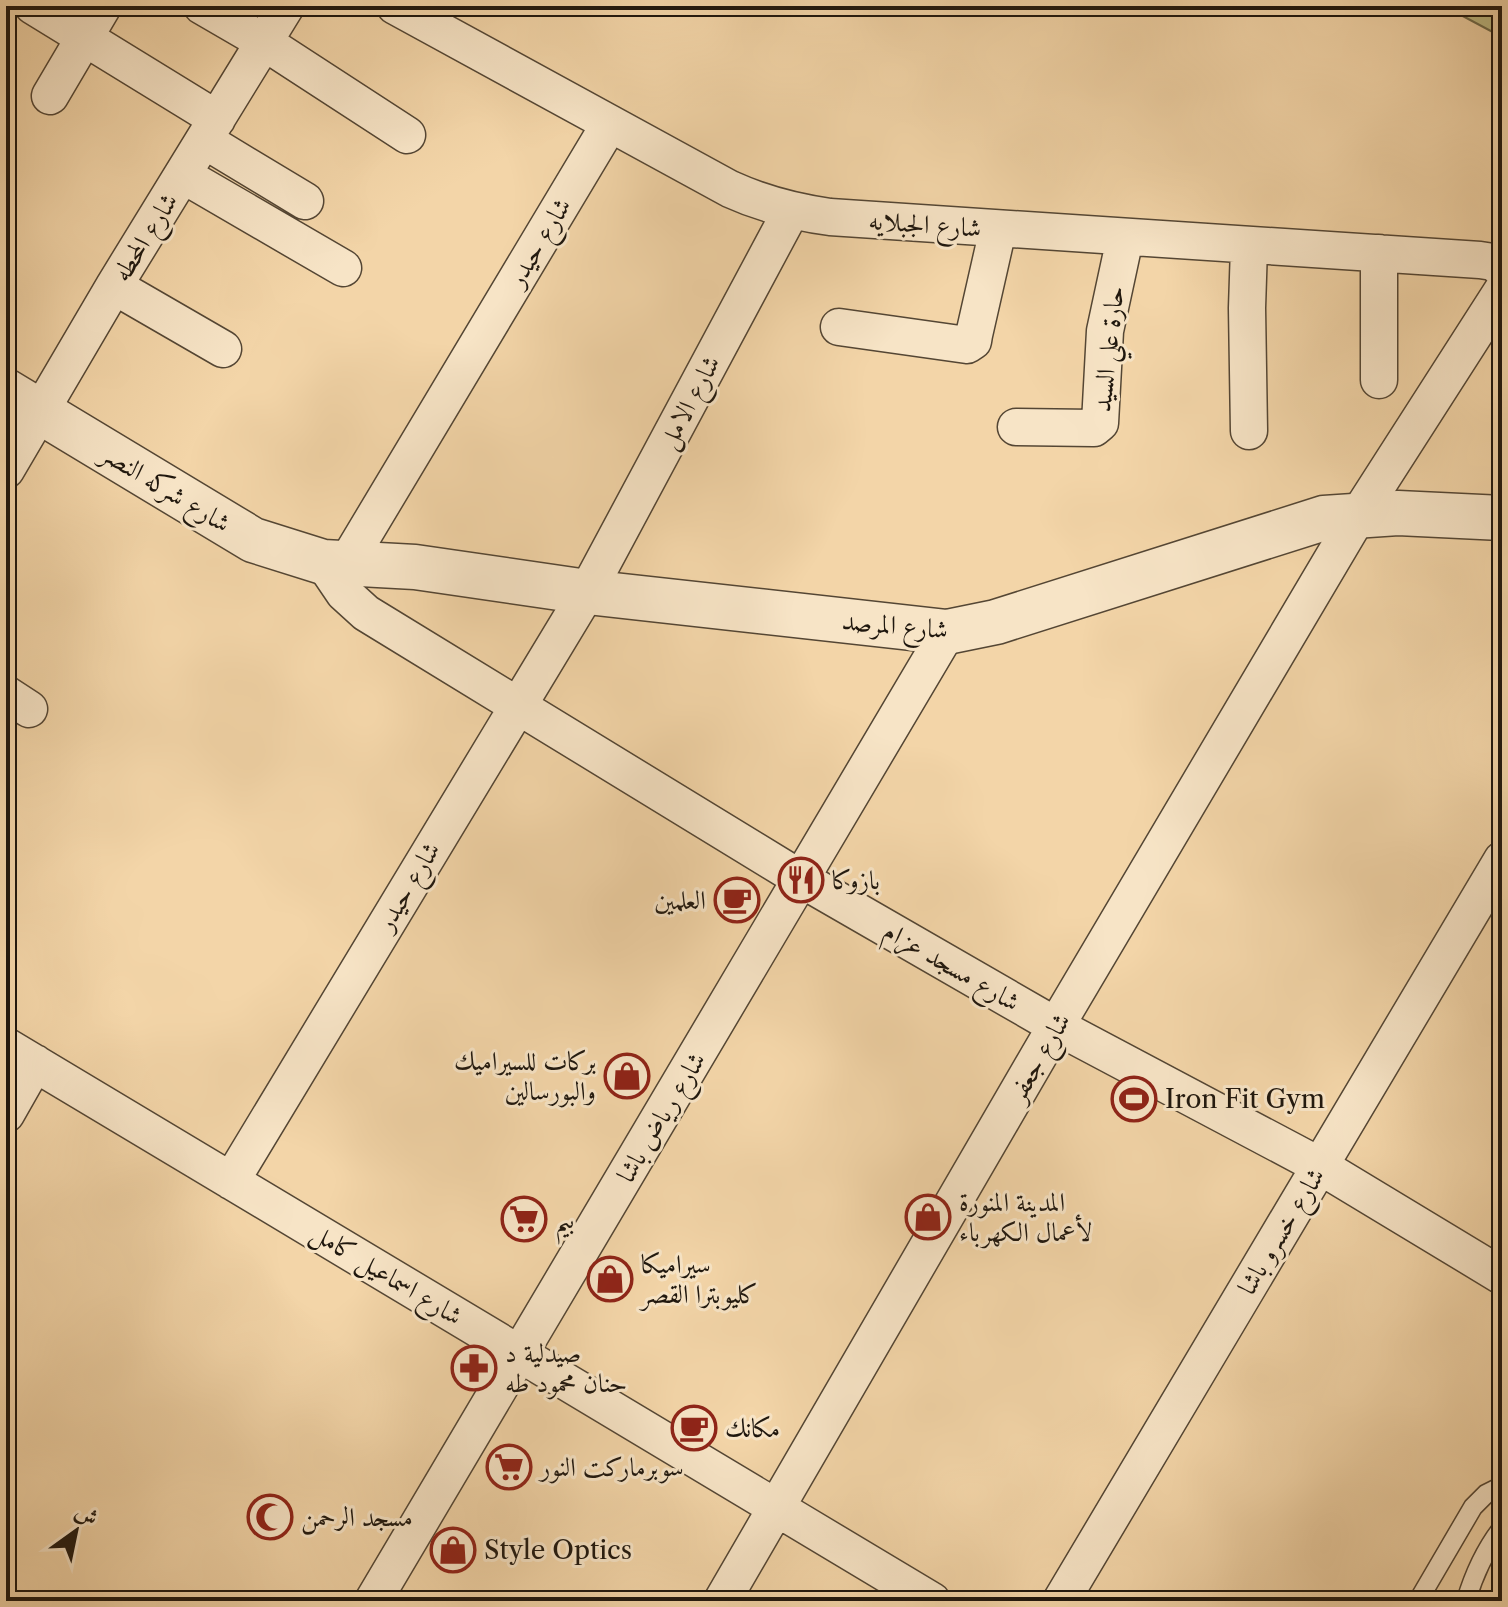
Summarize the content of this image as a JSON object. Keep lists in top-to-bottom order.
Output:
{
  "streets": {
    "street": [
      "شارع الجبلايه",
      "شارع المحطه",
      "شارع حيدر",
      "حارة علي السيد",
      "شارع الامل",
      "شارع شركه النصر",
      "شارع المرصد",
      "شارع مسجد عزام",
      "شارع جعفر",
      "شارع رياض باشا",
      "شارع خسرو باشا",
      "شارع اسماعيل كامل"
    ]
  },
  "crossings": [
    ["شارع الجبلايه", "شارع حيدر"],
    ["شارع الجبلايه", "حارة علي السيد"],
    ["شارع الجبلايه", "شارع الامل"],
    ["شارع المحطه", "شارع شركه النصر"],
    ["شارع حيدر", "شارع الامل"],
    ["شارع حيدر", "شارع شركه النصر"],
    ["شارع حيدر", "شارع المرصد"],
    ["شارع حيدر", "شارع مسجد عزام"],
    ["شارع حيدر", "شارع اسماعيل كامل"],
    ["شارع الامل", "شارع المرصد"],
    ["شارع شركه النصر", "شارع المرصد"],
    ["شارع شركه النصر", "شارع مسجد عزام"],
    ["شارع المرصد", "شارع مسجد عزام"],
    ["شارع المرصد", "شارع جعفر"],
    ["شارع المرصد", "شارع رياض باشا"],
    ["شارع مسجد عزام", "شارع جعفر"],
    ["شارع مسجد عزام", "شارع رياض باشا"],
    ["شارع مسجد عزام", "شارع خسرو باشا"],
    ["شارع جعفر", "شارع اسماعيل كامل"],
    ["شارع رياض باشا", "شارع اسماعيل كامل"]
  ],
  "places": {
    "restaurant": ["بازوكا"],
    "cafe": ["العلمين", "مكانك"],
    "shop": [
      "بركات للسيراميك والبورسالين",
      "المدينة المنورة لأعمال الكهرباء",
      "سيراميكا كليوبترا القصر",
      "Style Optics"
    ],
    "sports": ["Iron Fit Gym"],
    "supermarket": ["بيم", "سوبرماركت النور"],
    "pharmacy": ["صيدلية د حنان محمود طه"],
    "mosque": ["مسجد الرحمن"]
  },
  "north": "top right"
}
